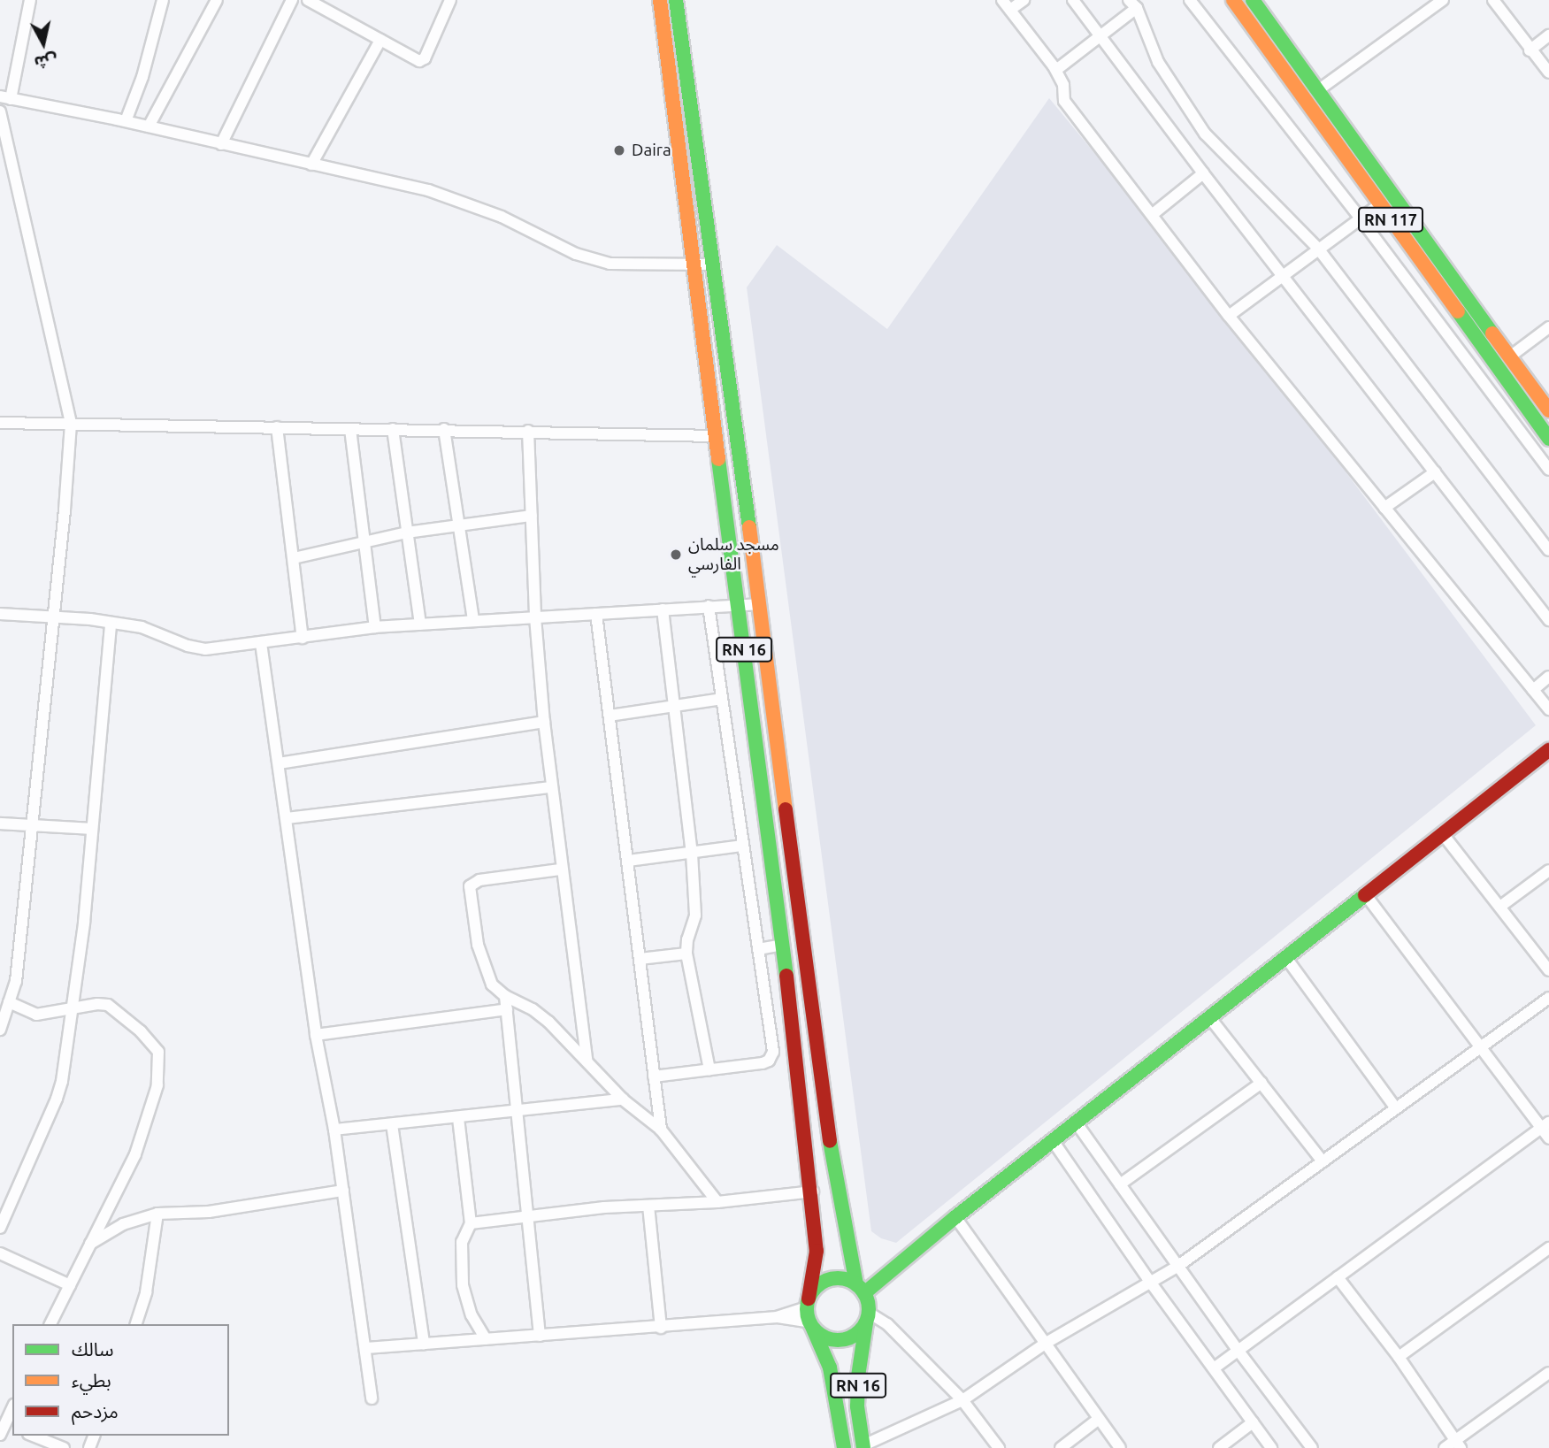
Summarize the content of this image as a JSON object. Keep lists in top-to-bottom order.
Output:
{
  "streets": {
    "main road": ["RN 117", "RN 16"]
  },
  "places": ["Daira", "مسجد سلمان الفارسي"],
  "legend": ["سالك", "بطيء", "مزدحم"],
  "north": "bottom"
}
